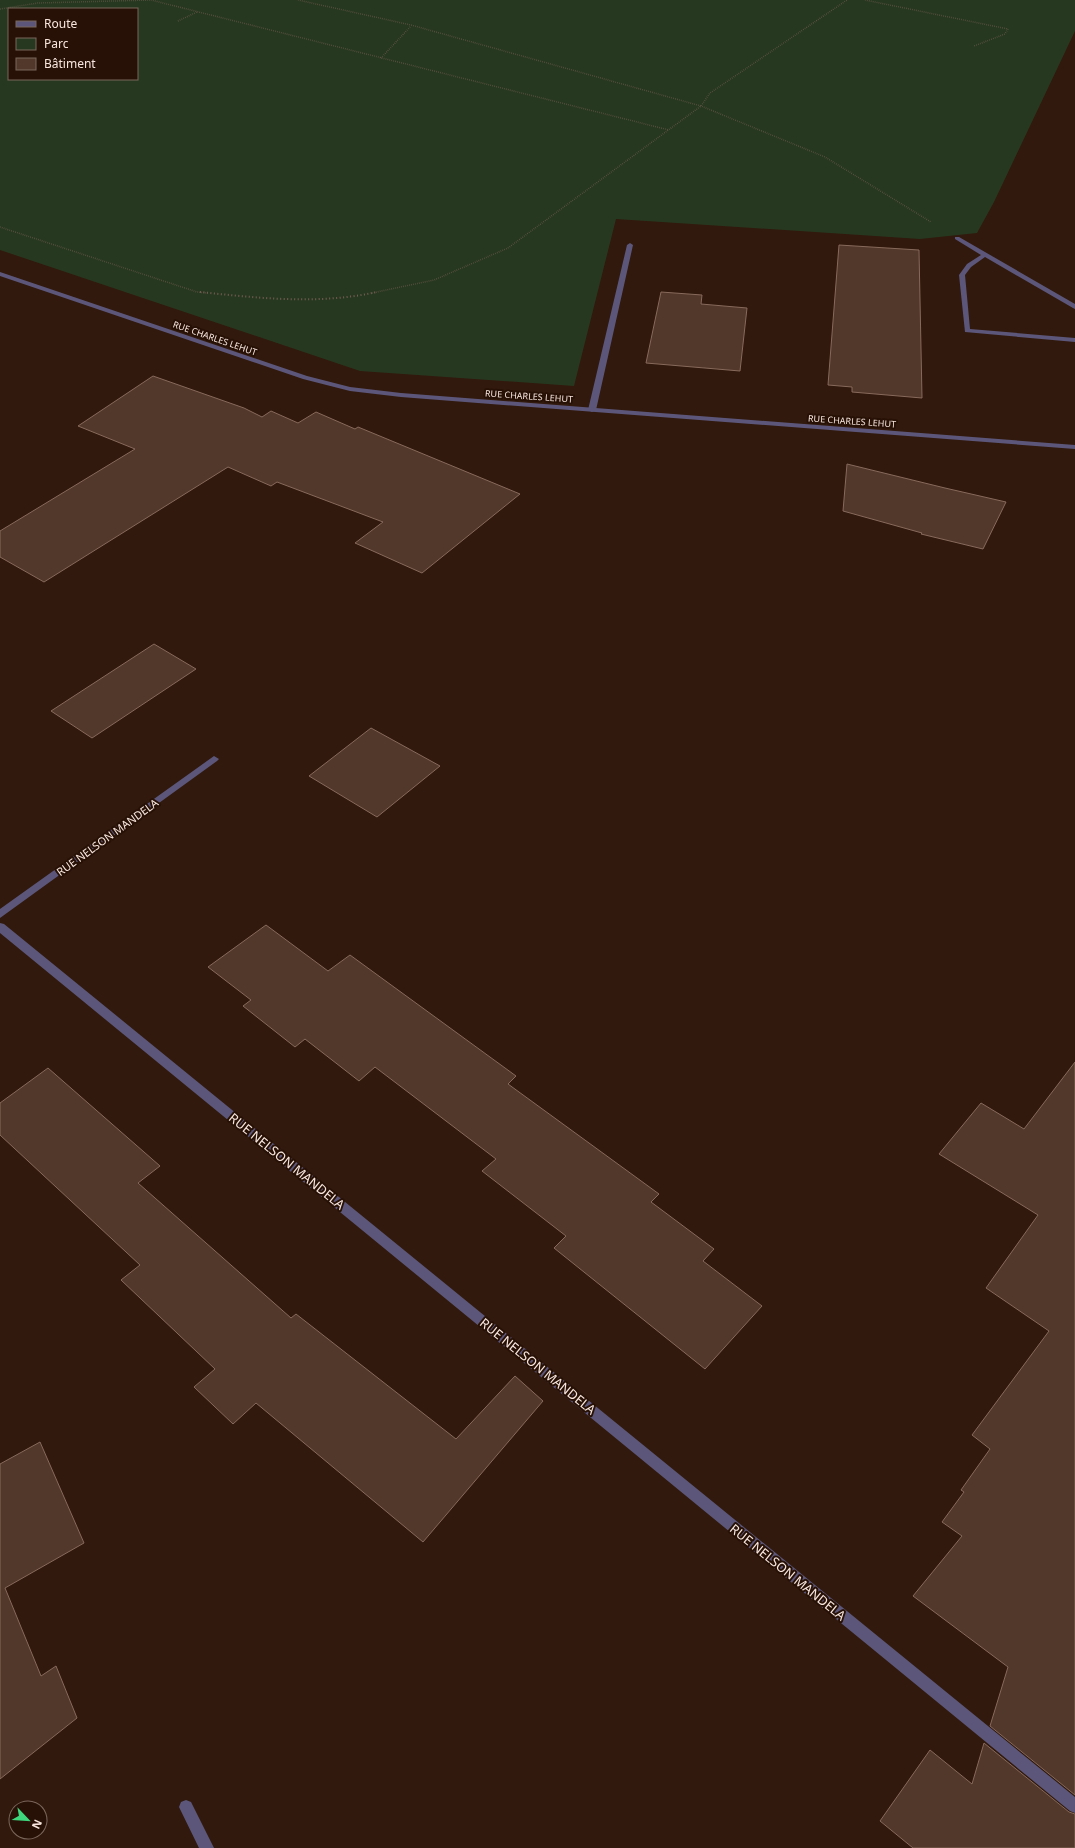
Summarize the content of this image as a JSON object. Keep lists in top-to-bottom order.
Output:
{
  "streets": {
    "street": ["RUE CHARLES LEHUT", "RUE NELSON MANDELA"]
  },
  "legend": ["Route", "Parc", "Bâtiment"],
  "north": "bottom right"
}
